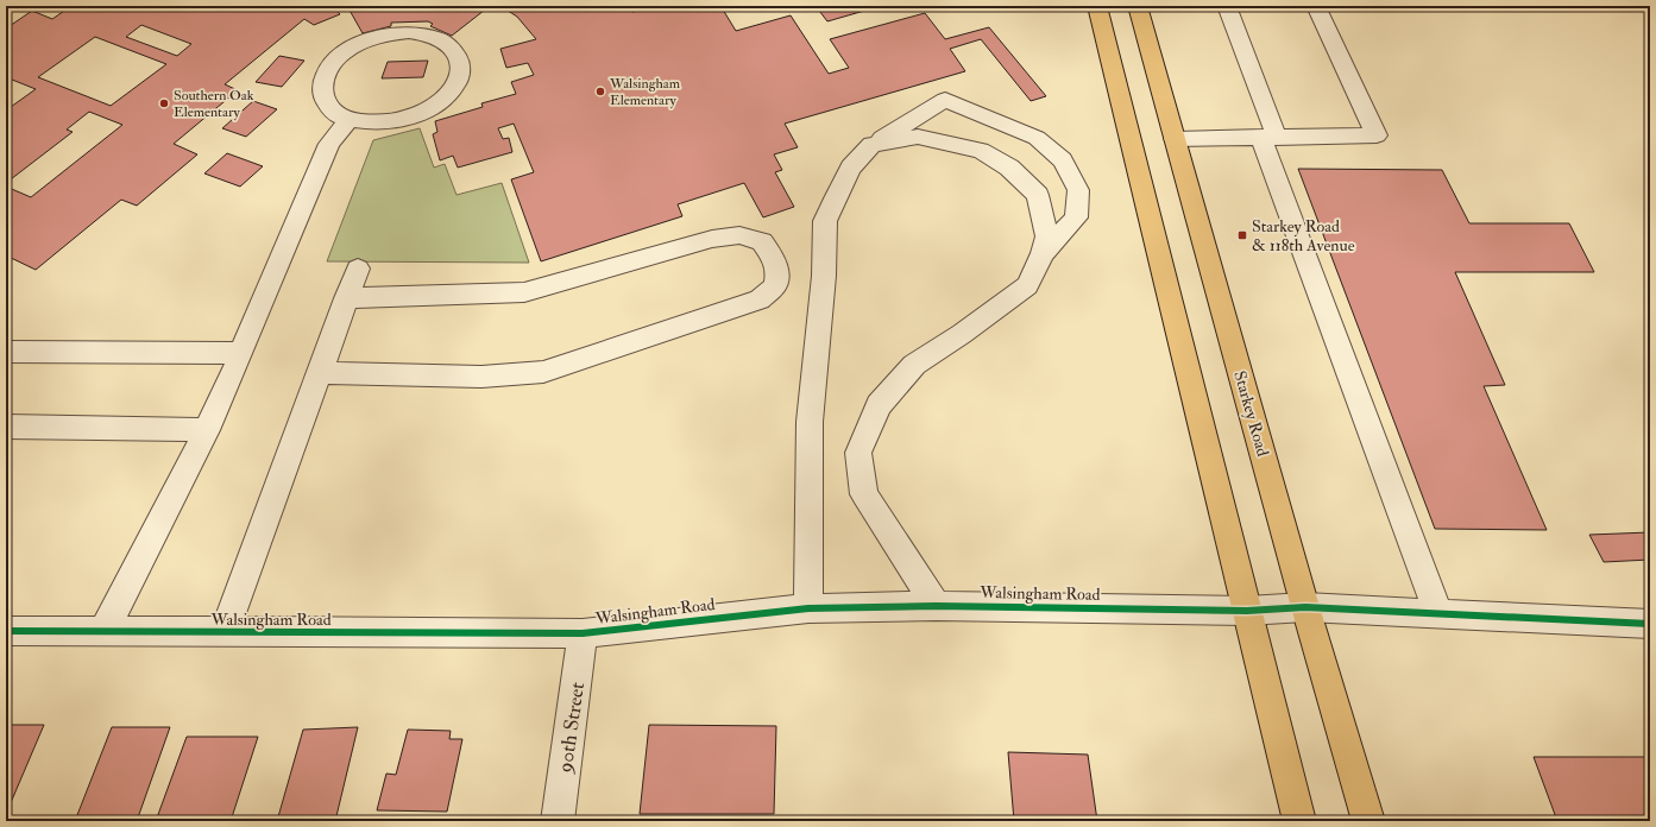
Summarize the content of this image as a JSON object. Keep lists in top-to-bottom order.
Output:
{
  "streets": {
    "main road": ["Starkey Road"],
    "street": ["Walsingham Road", "90th Street"]
  },
  "crossings": [
    ["Starkey Road", "Walsingham Road"],
    ["Walsingham Road", "90th Street"]
  ],
  "places": {
    "other": ["Walsingham Elementary", "Southern Oak Elementary"],
    "transit": ["Starkey Road & 118th Avenue"]
  }
}
